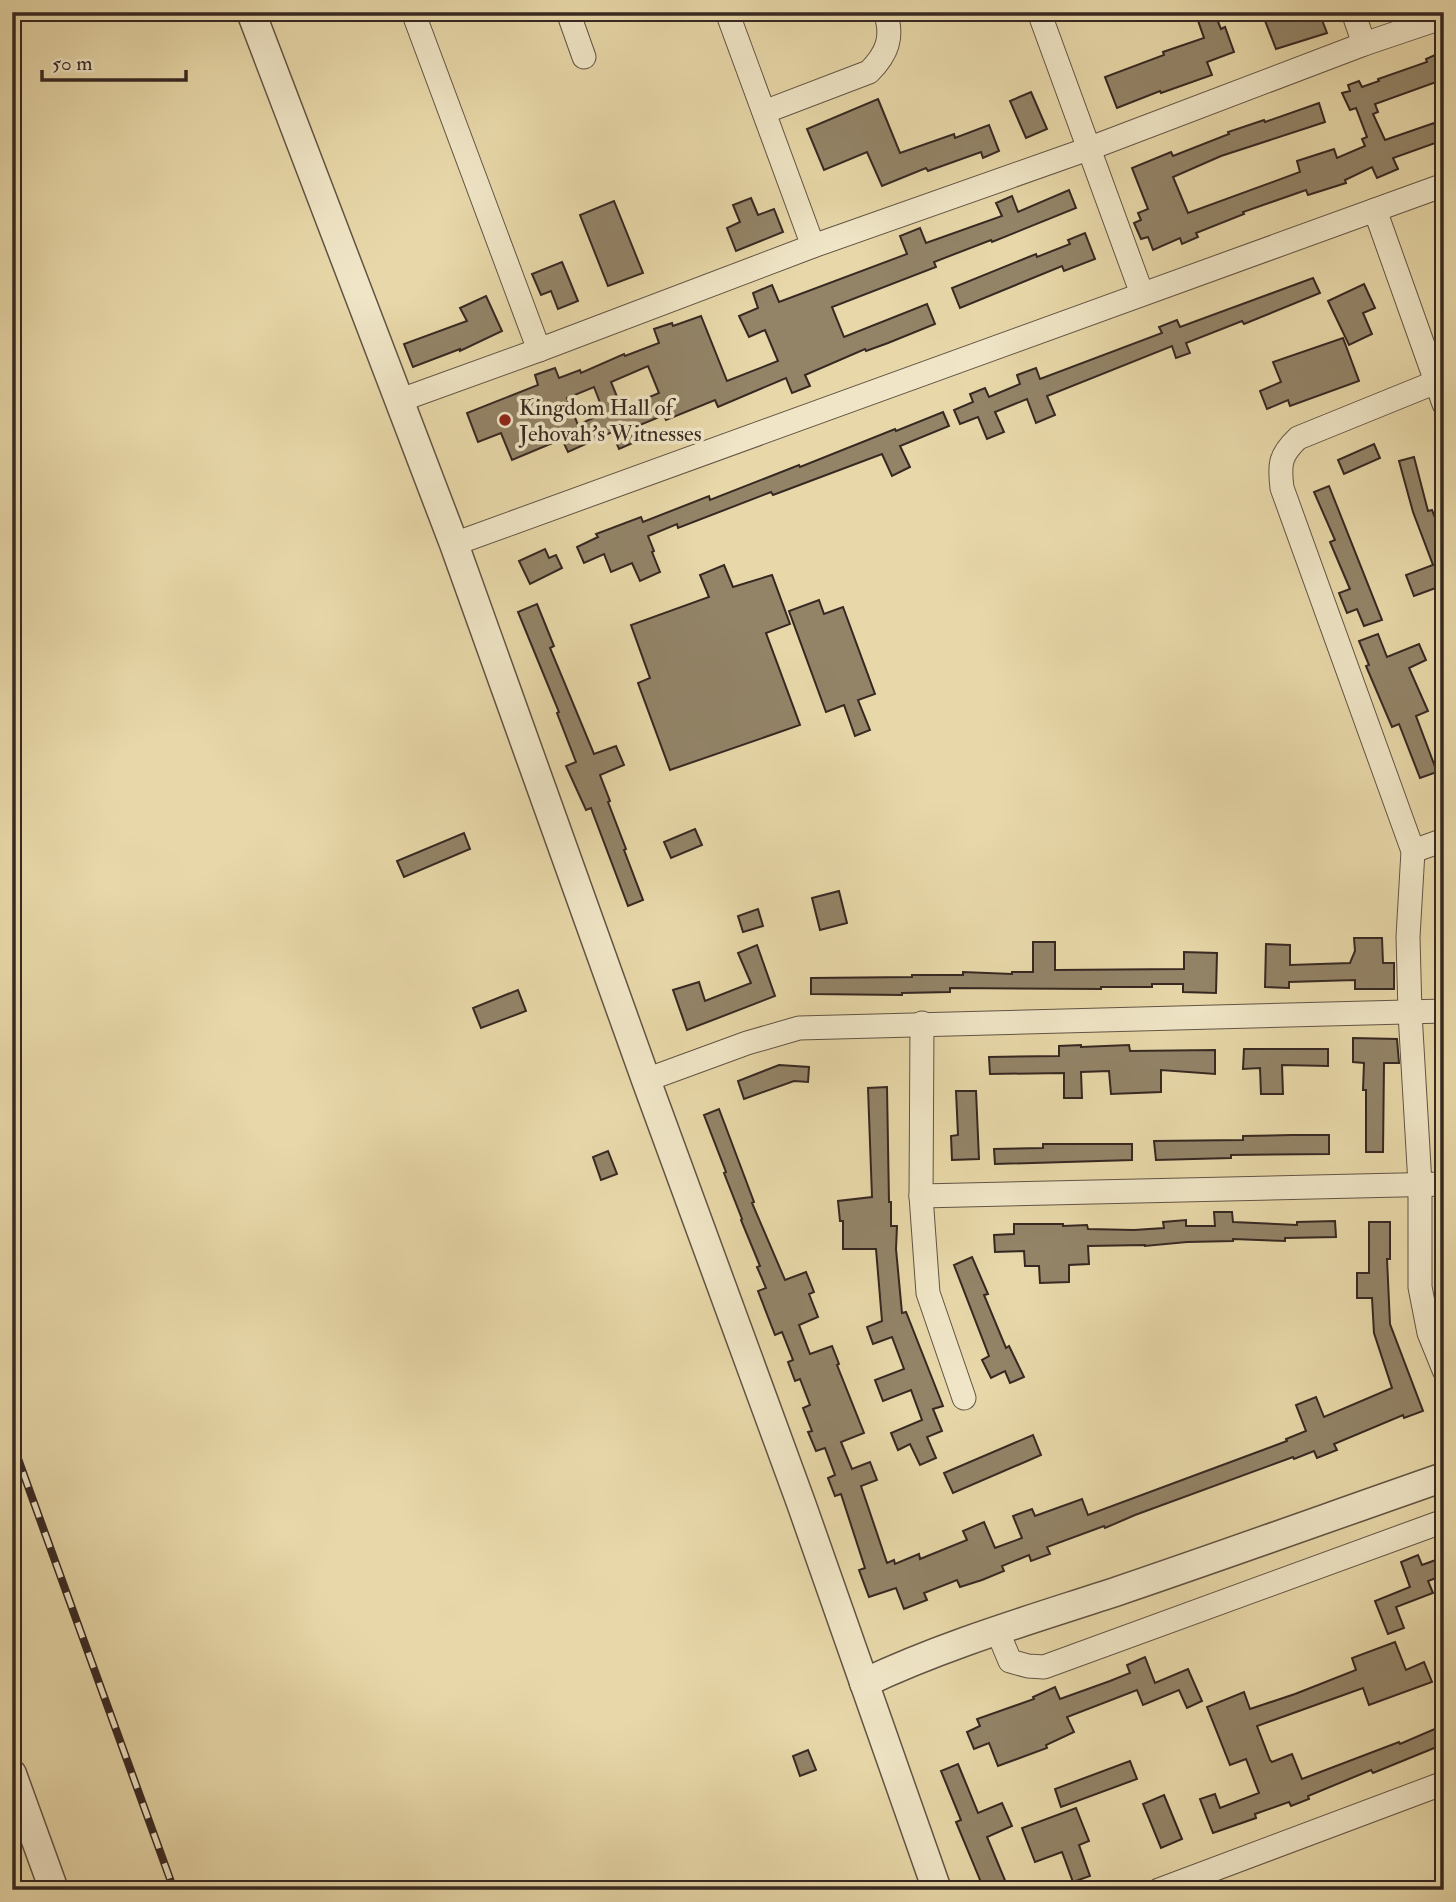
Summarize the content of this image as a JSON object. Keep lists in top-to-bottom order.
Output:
{
  "places": ["Kingdom Hall of Jehovah's Witnesses"],
  "scale_bar": "50 m"
}
